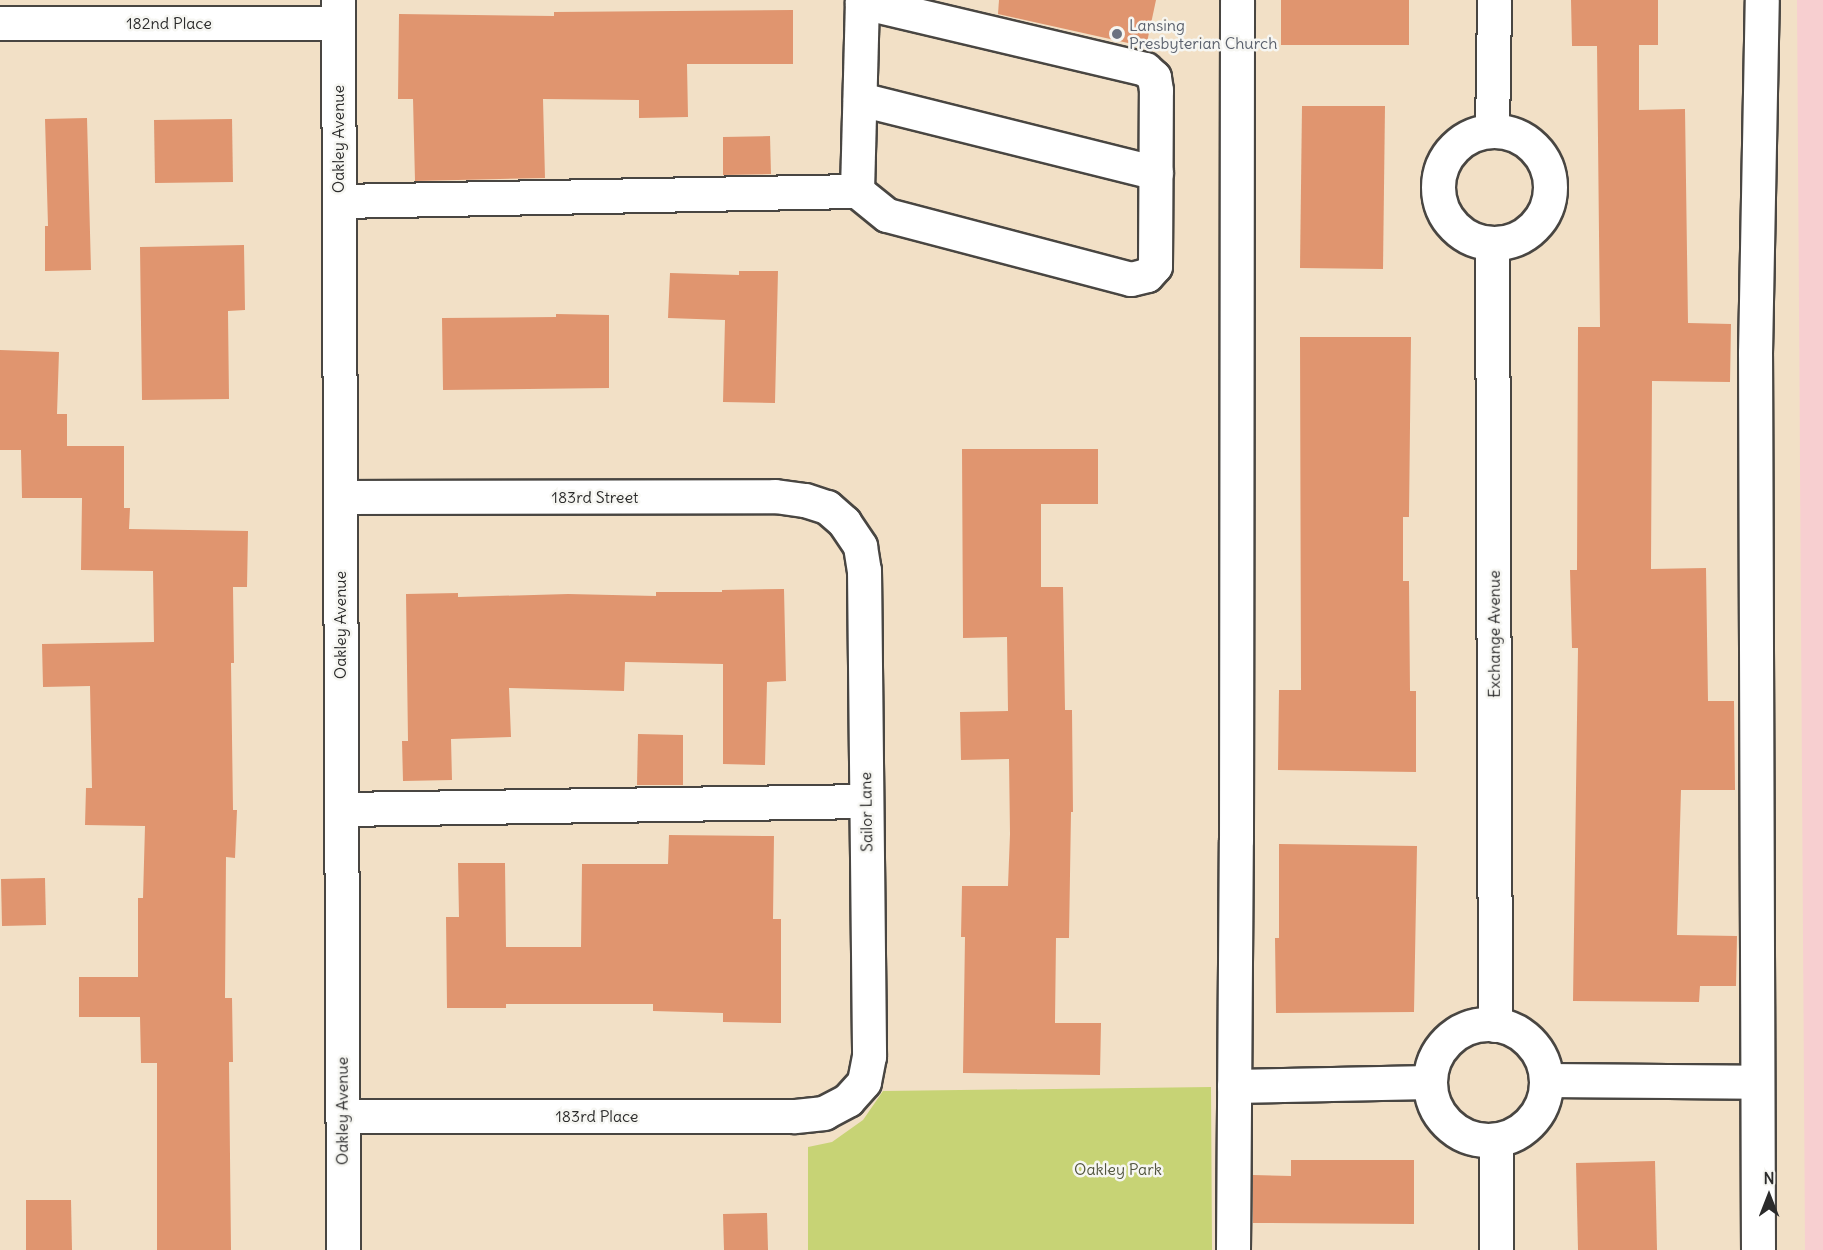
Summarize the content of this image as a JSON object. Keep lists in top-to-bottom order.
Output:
{
  "streets": {
    "street": [
      "182nd Place",
      "Oakley Avenue",
      "183rd Street",
      "Exchange Avenue",
      "Sailor Lane",
      "183rd Place"
    ]
  },
  "crossings": [
    ["182nd Place", "Oakley Avenue"],
    ["Oakley Avenue", "183rd Street"],
    ["Oakley Avenue", "183rd Place"],
    ["183rd Street", "Sailor Lane"],
    ["Sailor Lane", "183rd Place"]
  ],
  "parks": ["Oakley Park"],
  "places": ["Lansing Presbyterian Church"],
  "north": "top"
}
